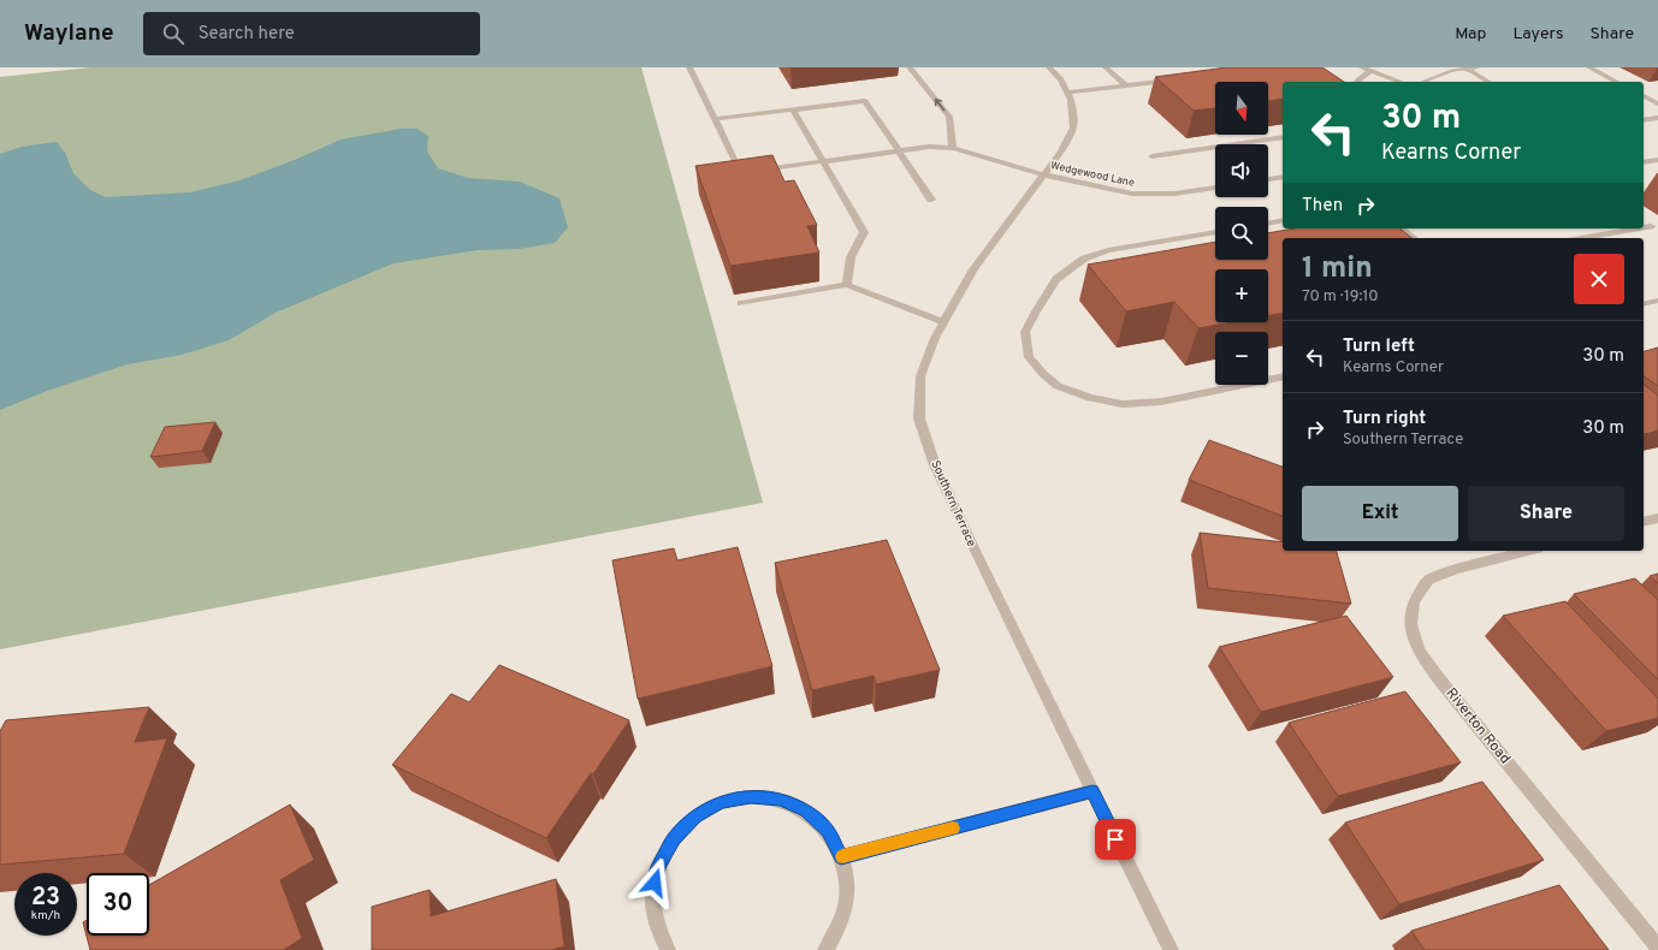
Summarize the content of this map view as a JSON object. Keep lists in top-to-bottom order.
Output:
{
  "streets": {
    "street": ["Wedgewood Lane", "Southern Terrace", "Riverton Road"]
  },
  "crossings": [
    ["Wedgewood Lane", "Southern Terrace"]
  ],
  "north": "bottom",
  "page": {
    "header": "Waylane",
    "search": "Search here",
    "nav": ["Map", "Layers", "Share"],
    "map_buttons": ["+", "−"],
    "turn": ["30 m", "Kearns Corner"],
    "then": "Then",
    "heading": ["1 min", "70 m · 19:10"],
    "list": [
      {
        "name": "Turn left",
        "note": "Kearns Corner",
        "value": "30 m"
      },
      {
        "name": "Turn right",
        "note": "Southern Terrace",
        "value": "30 m"
      }
    ],
    "buttons": ["Exit", "Share"],
    "speed": "23 km/h",
    "limit": "30"
  }
}
